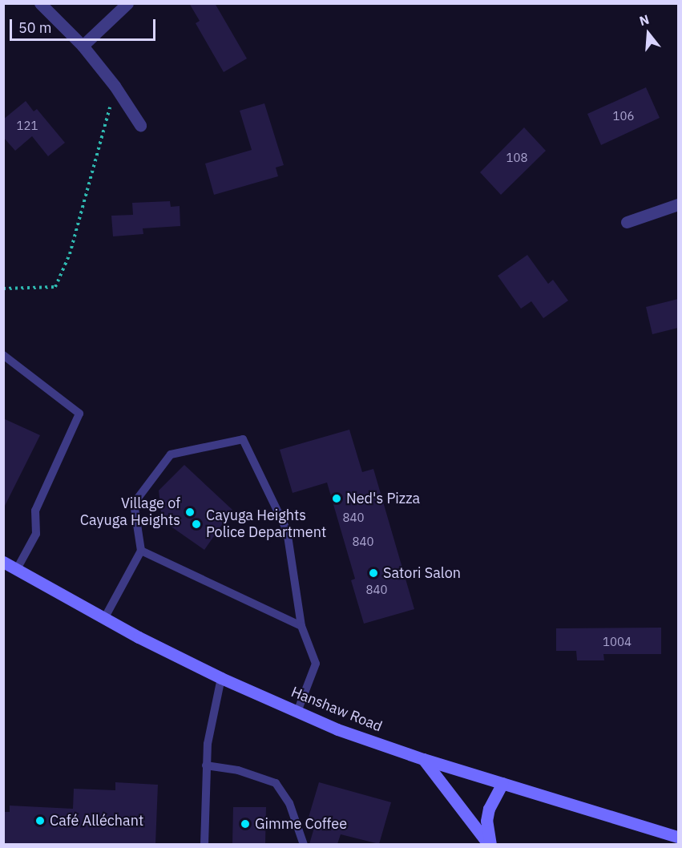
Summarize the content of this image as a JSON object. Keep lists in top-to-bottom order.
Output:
{
  "streets": {
    "street": ["Hanshaw Road"]
  },
  "places": [
    "Ned's Pizza",
    "Village of Cayuga Heights",
    "Cayuga Heights Police Department",
    "Satori Salon",
    "Café Alléchant",
    "Gimme Coffee"
  ],
  "house_numbers": [
    "106",
    "121",
    "108",
    "840",
    "840",
    "840",
    "1004"
  ],
  "scale_bar": "50 m",
  "north": "top"
}
